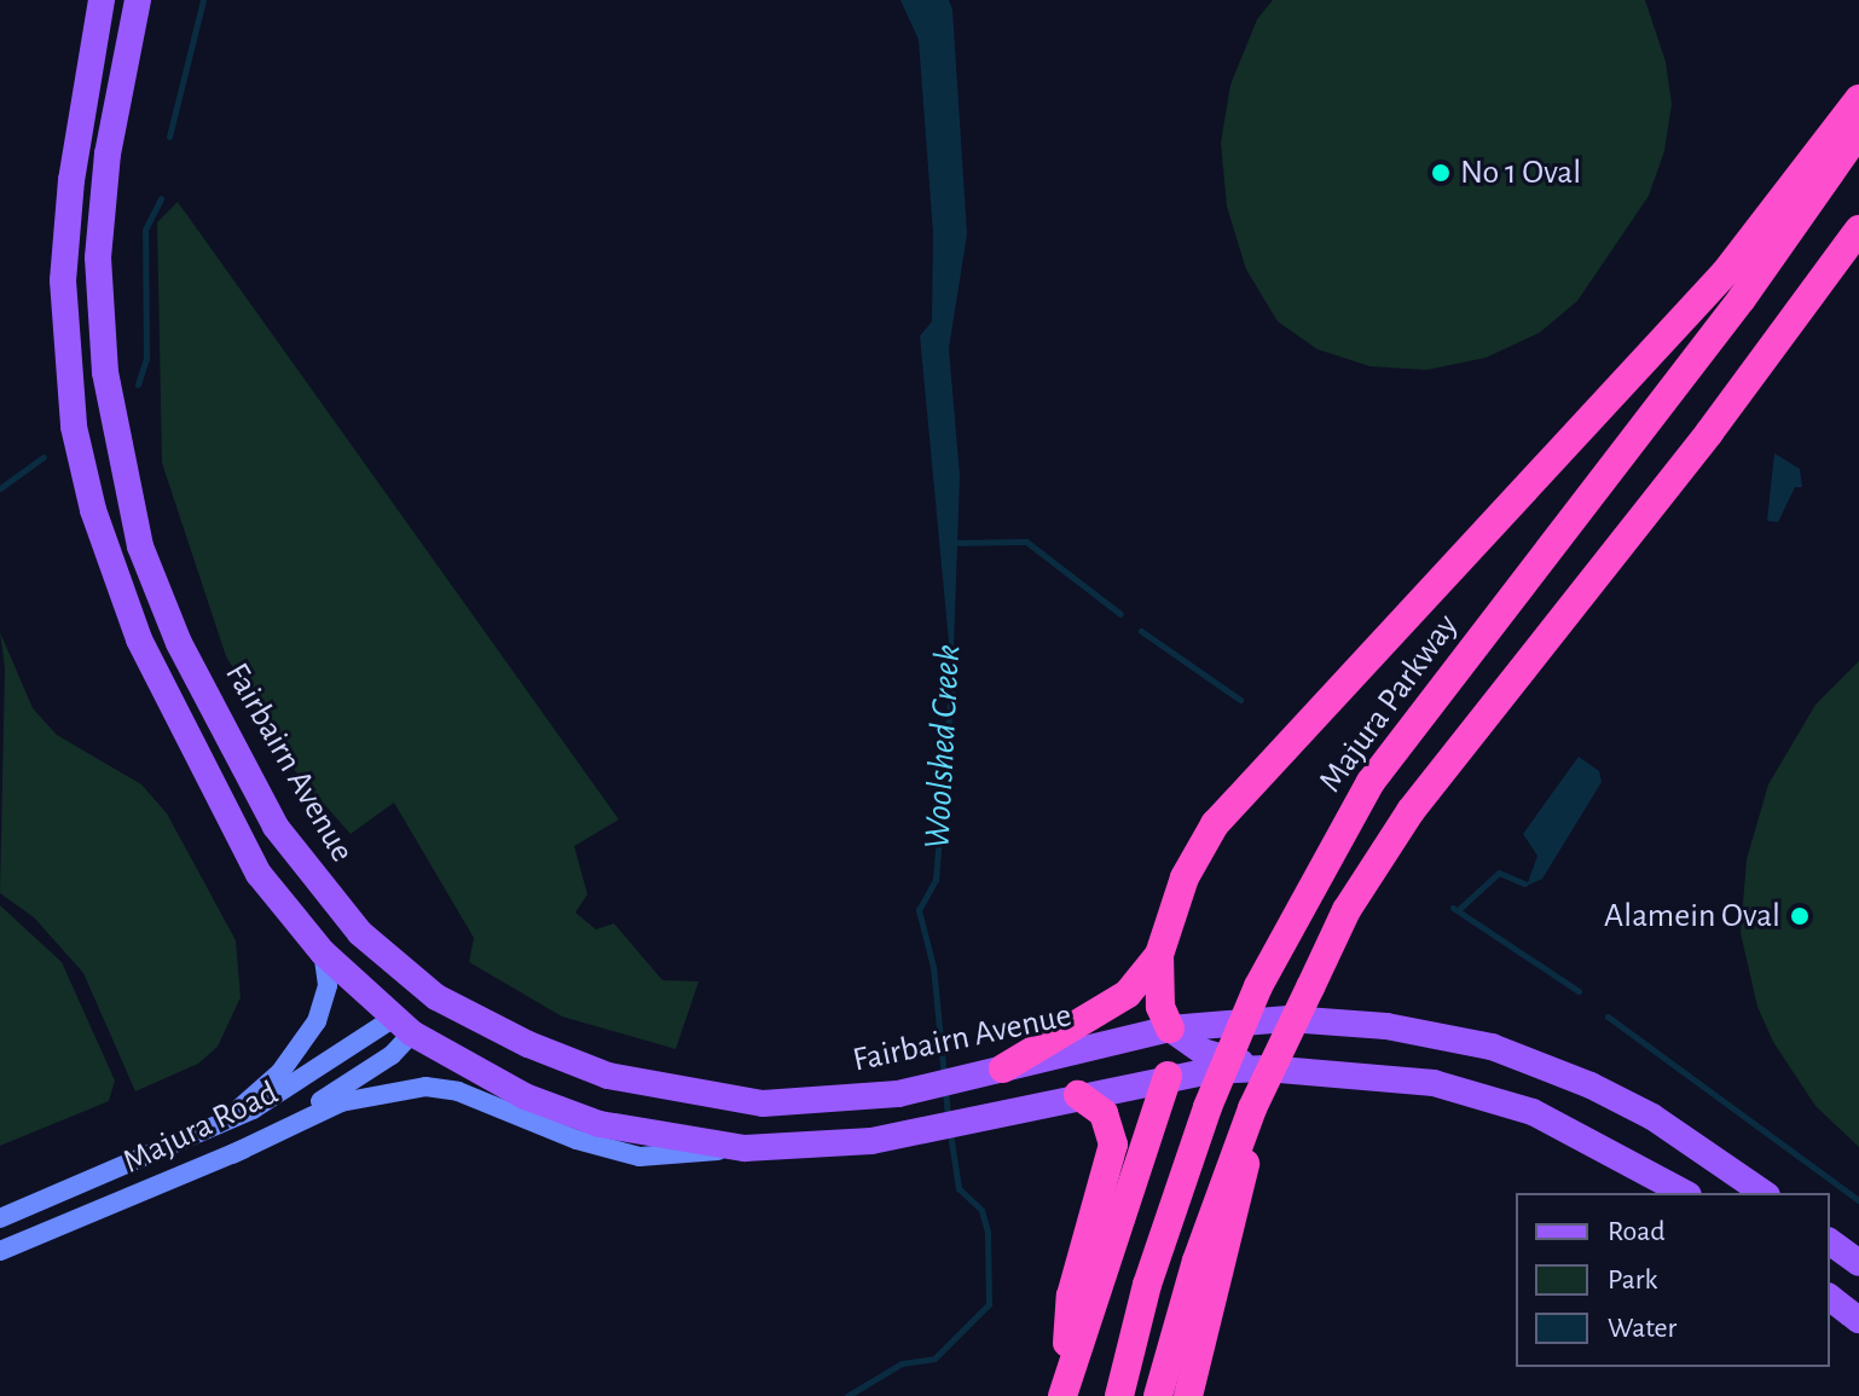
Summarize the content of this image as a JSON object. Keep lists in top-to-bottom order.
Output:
{
  "streets": {
    "highway": ["Majura Parkway"],
    "main road": ["Fairbairn Avenue", "Majura Road"]
  },
  "water": ["Woolshed Creek"],
  "places": ["No 1 Oval", "Alamein Oval"],
  "legend": ["Road", "Park", "Water"]
}
